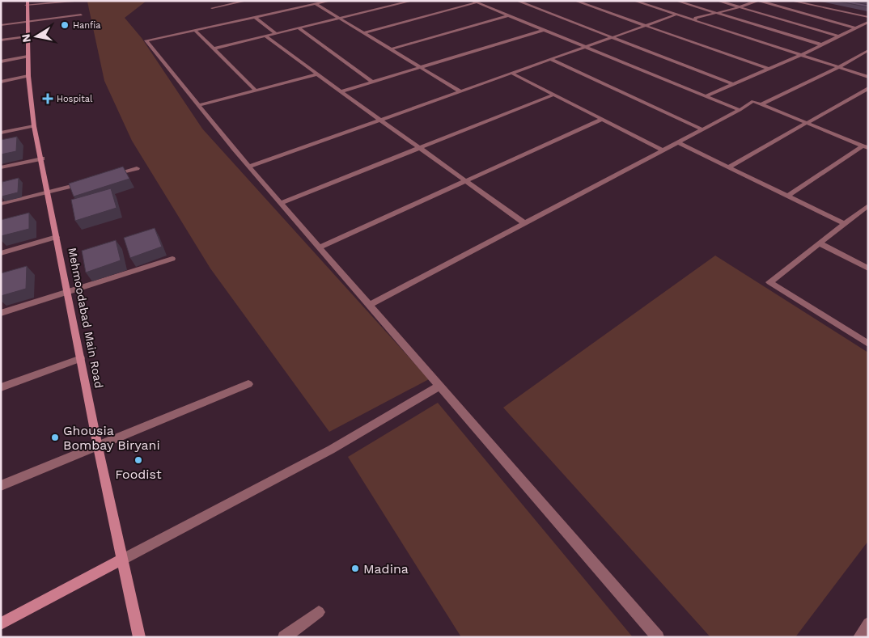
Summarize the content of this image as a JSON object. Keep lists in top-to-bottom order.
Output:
{
  "streets": {
    "main road": ["Mehmoodabad Main Road"]
  },
  "places": {
    "other": [
      "Hanfia",
      "Ghousia Bombay Biryani",
      "Foodist",
      "Madina"
    ],
    "health": ["Hospital"]
  },
  "north": "left"
}
